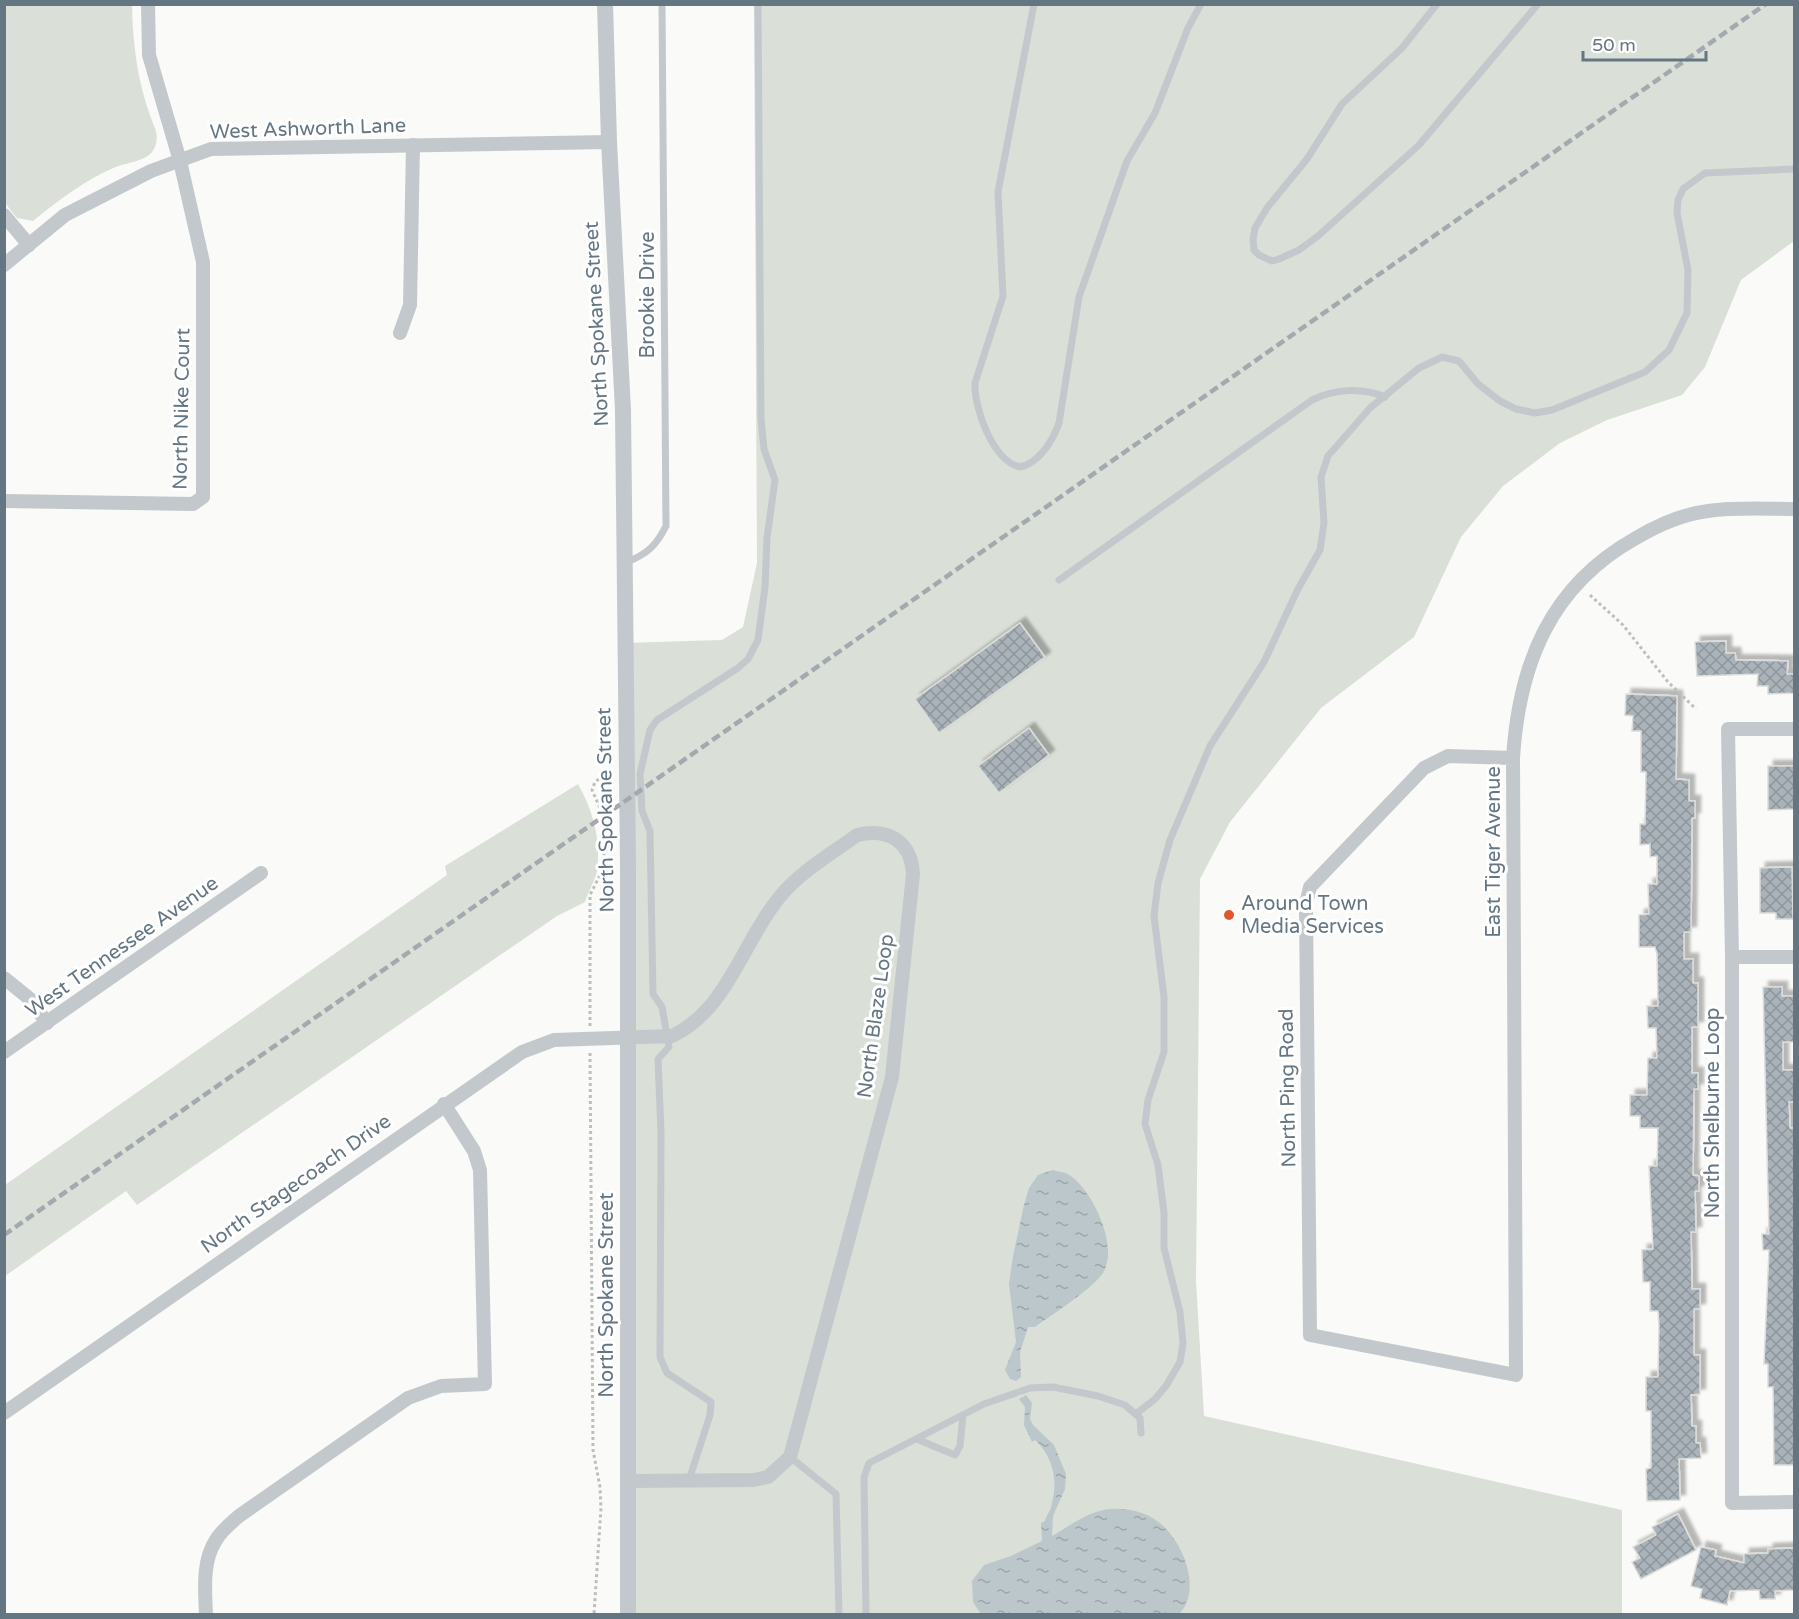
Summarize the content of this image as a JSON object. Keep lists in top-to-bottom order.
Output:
{
  "streets": {
    "street": [
      "West Ashworth Lane",
      "North Spokane Street",
      "North Nike Court",
      "East Tiger Avenue",
      "West Tennessee Avenue",
      "North Blaze Loop",
      "North Ping Road",
      "North Shelburne Loop",
      "North Stagecoach Drive"
    ],
    "lane": ["Brookie Drive"]
  },
  "crossings": [
    ["West Ashworth Lane", "North Spokane Street"],
    ["West Ashworth Lane", "North Nike Court"],
    ["Brookie Drive", "North Spokane Street"],
    ["North Spokane Street", "North Blaze Loop"],
    ["North Spokane Street", "North Stagecoach Drive"],
    ["East Tiger Avenue", "North Ping Road"],
    ["North Blaze Loop", "North Stagecoach Drive"]
  ],
  "places": ["Around Town Media Services"],
  "scale_bar": "50 m"
}
